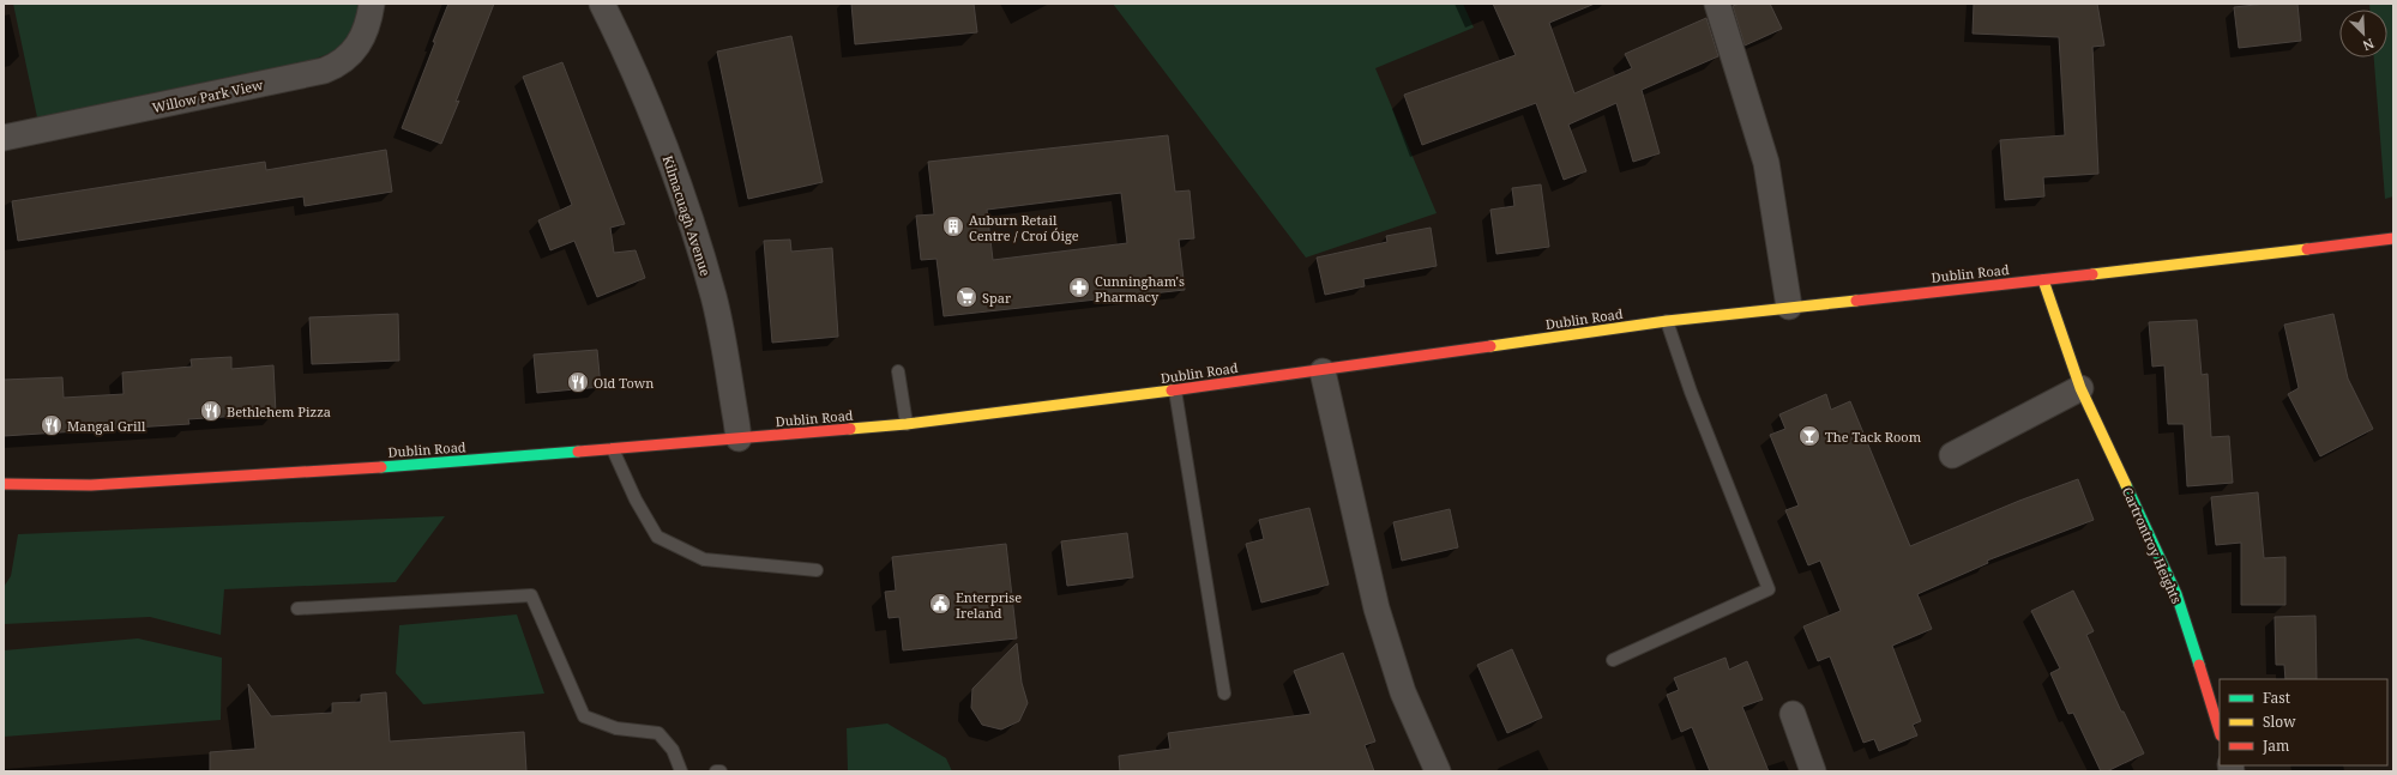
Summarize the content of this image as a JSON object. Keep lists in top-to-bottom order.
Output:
{
  "streets": {
    "main road": ["Dublin Road", "Cartrontroy Heights"],
    "street": ["Willow Park View", "Kilmacuagh Avenue"]
  },
  "crossings": [
    ["Kilmacuagh Avenue", "Dublin Road"],
    ["Dublin Road", "Cartrontroy Heights"]
  ],
  "places": {
    "building": ["Auburn Retail Centre / Croí Óige"],
    "pharmacy": ["Cunningham's Pharmacy"],
    "supermarket": ["Spar"],
    "restaurant": ["Old Town", "Bethlehem Pizza", "Mangal Grill"],
    "bar": ["The Tack Room"],
    "public building": ["Enterprise Ireland"]
  },
  "legend": ["Fast", "Slow", "Jam"],
  "north": "bottom right"
}
